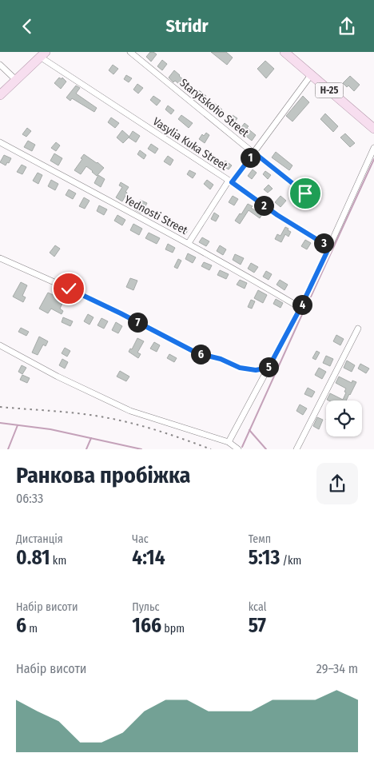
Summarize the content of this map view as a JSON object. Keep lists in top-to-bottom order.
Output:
{
  "streets": {
    "main road": ["Н-25"],
    "street": ["Starytskoho Street", "Vasylia Kuka Street", "Yednosti Street"]
  },
  "page": {
    "header": "Stridr",
    "pins": [
      "1",
      "2",
      "3",
      "4",
      "7",
      "6",
      "5"
    ],
    "heading": ["Ранкова пробіжка", "06:33"],
    "stats": [
      ["Дистанція", "0.81 km"],
      ["Час", "4:14"],
      ["Темп", "5:13 /km"],
      ["Набір висоти", "6 m"],
      ["Пульс", "166 bpm"],
      ["kcal", "57"]
    ],
    "chart": ["Набір висоти", "29–34 m"]
  }
}
